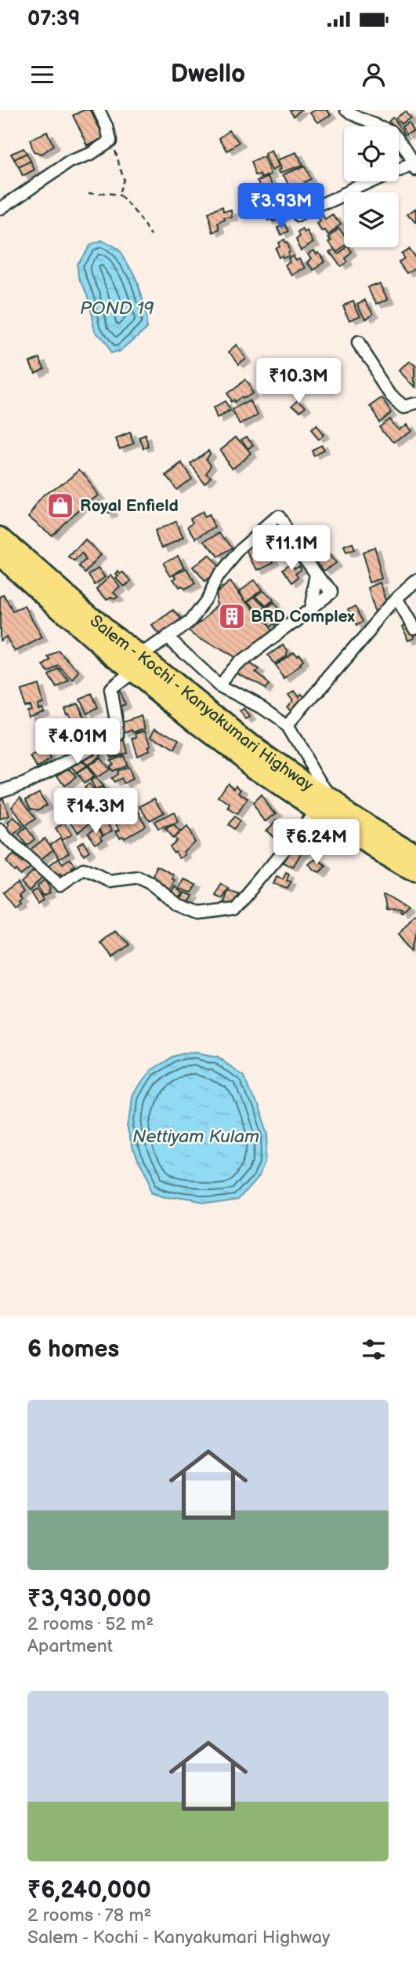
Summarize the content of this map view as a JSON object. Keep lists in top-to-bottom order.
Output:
{
  "streets": {
    "highway": ["Salem - Kochi - Kanyakumari Highway"]
  },
  "water": ["POND 19", "Nettiyam Kulam"],
  "places": {
    "shop": ["Royal Enfield"],
    "building": ["BRD Complex"]
  },
  "page": {
    "status": "07:39",
    "header": "Dwello",
    "price": [
      "₹3.93M",
      "₹10.3M",
      "₹11.1M",
      "₹4.01M",
      "₹14.3M",
      "₹6.24M"
    ],
    "heading": "6 homes",
    "list": [
      {
        "name": "₹3,930,000",
        "note": "2 rooms · 52 m² · Apartment"
      },
      {
        "name": "₹6,240,000",
        "note": "2 rooms · 78 m² · Salem - Kochi - Kanyakumari Highway"
      }
    ]
  }
}
